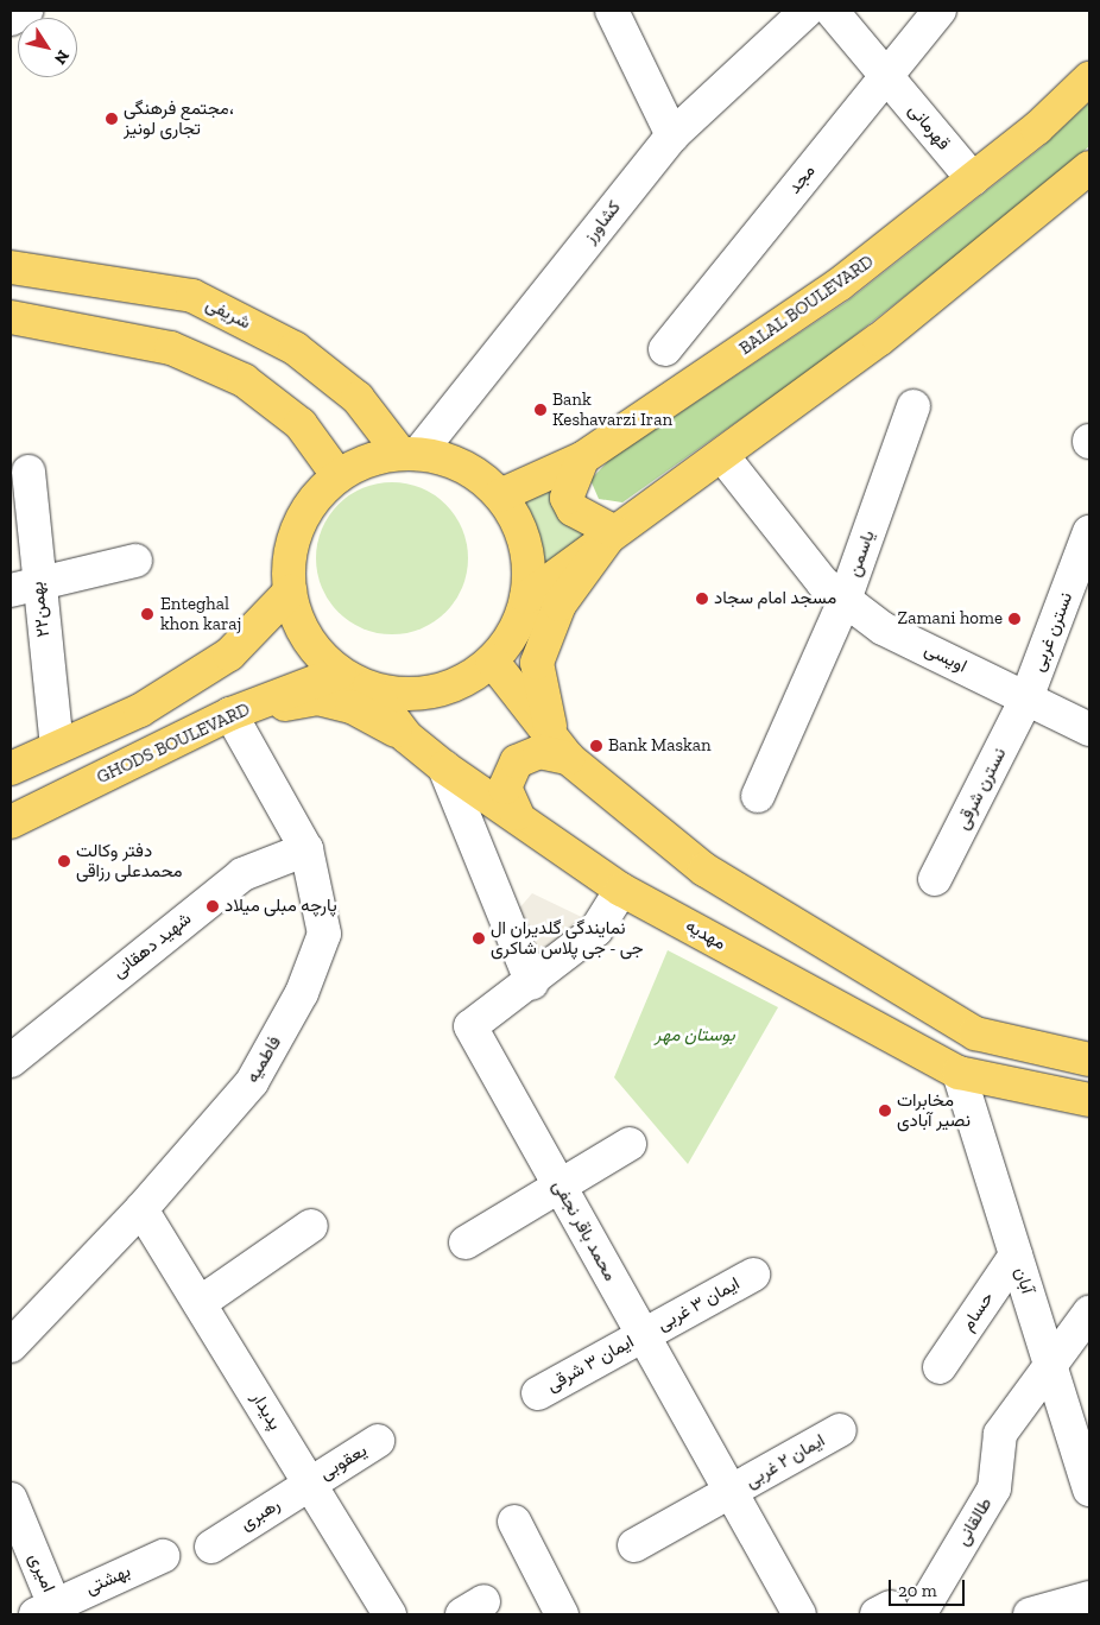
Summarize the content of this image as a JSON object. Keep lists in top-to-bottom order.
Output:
{
  "streets": {
    "main road": [
      "BALAL BOULEVARD",
      "شریفی",
      "GHODS BOULEVARD",
      "مهدیه"
    ],
    "street": [
      "قهرمانی",
      "مجد",
      "کشاورز",
      "یاسمن",
      "۲۲بهمن",
      "نسترن غربی",
      "اویسی",
      "نسترن شرقی",
      "شهید دهقانی",
      "فاطمیه",
      "محمد باقر نجفی",
      "آبان",
      "ایمان ۳ غربی",
      "حسام",
      "ایمان ۳ شرقی",
      "پدیدار",
      "ایمان ۲ غربی",
      "یعقوبی",
      "رهبری",
      "طالقانی",
      "امیری",
      "بهشتی"
    ]
  },
  "crossings": [
    ["قهرمانی", "مجد"],
    ["قهرمانی", "BALAL BOULEVARD"],
    ["کشاورز", "شریفی"],
    ["یاسمن", "اویسی"],
    ["نسترن غربی", "اویسی"],
    ["نسترن غربی", "نسترن شرقی"],
    ["اویسی", "نسترن شرقی"],
    ["GHODS BOULEVARD", "فاطمیه"],
    ["مهدیه", "محمد باقر نجفی"],
    ["مهدیه", "آبان"],
    ["شهید دهقانی", "فاطمیه"],
    ["فاطمیه", "پدیدار"],
    ["محمد باقر نجفی", "ایمان ۳ غربی"],
    ["محمد باقر نجفی", "ایمان ۳ شرقی"],
    ["محمد باقر نجفی", "ایمان ۲ غربی"],
    ["آبان", "حسام"],
    ["آبان", "طالقانی"],
    ["ایمان ۳ غربی", "ایمان ۳ شرقی"],
    ["پدیدار", "یعقوبی"],
    ["پدیدار", "رهبری"],
    ["یعقوبی", "رهبری"],
    ["امیری", "بهشتی"]
  ],
  "parks": ["بوستان مهر"],
  "places": [
    "مجتمع فرهنگی، تجاری لونیز",
    "Bank Keshavarzi Iran",
    "مسجد امام سجاد",
    "Enteghal khon karaj",
    "Zamani home",
    "Bank Maskan",
    "دفتر وکالت محمدعلی رزاقی",
    "پارچه مبلی میلاد",
    "نمایندگی گلدیران ال جی - جی پلاس شاکری",
    "مخابرات نصیر آبادی"
  ],
  "scale_bar": "20 m",
  "north": "bottom right"
}
